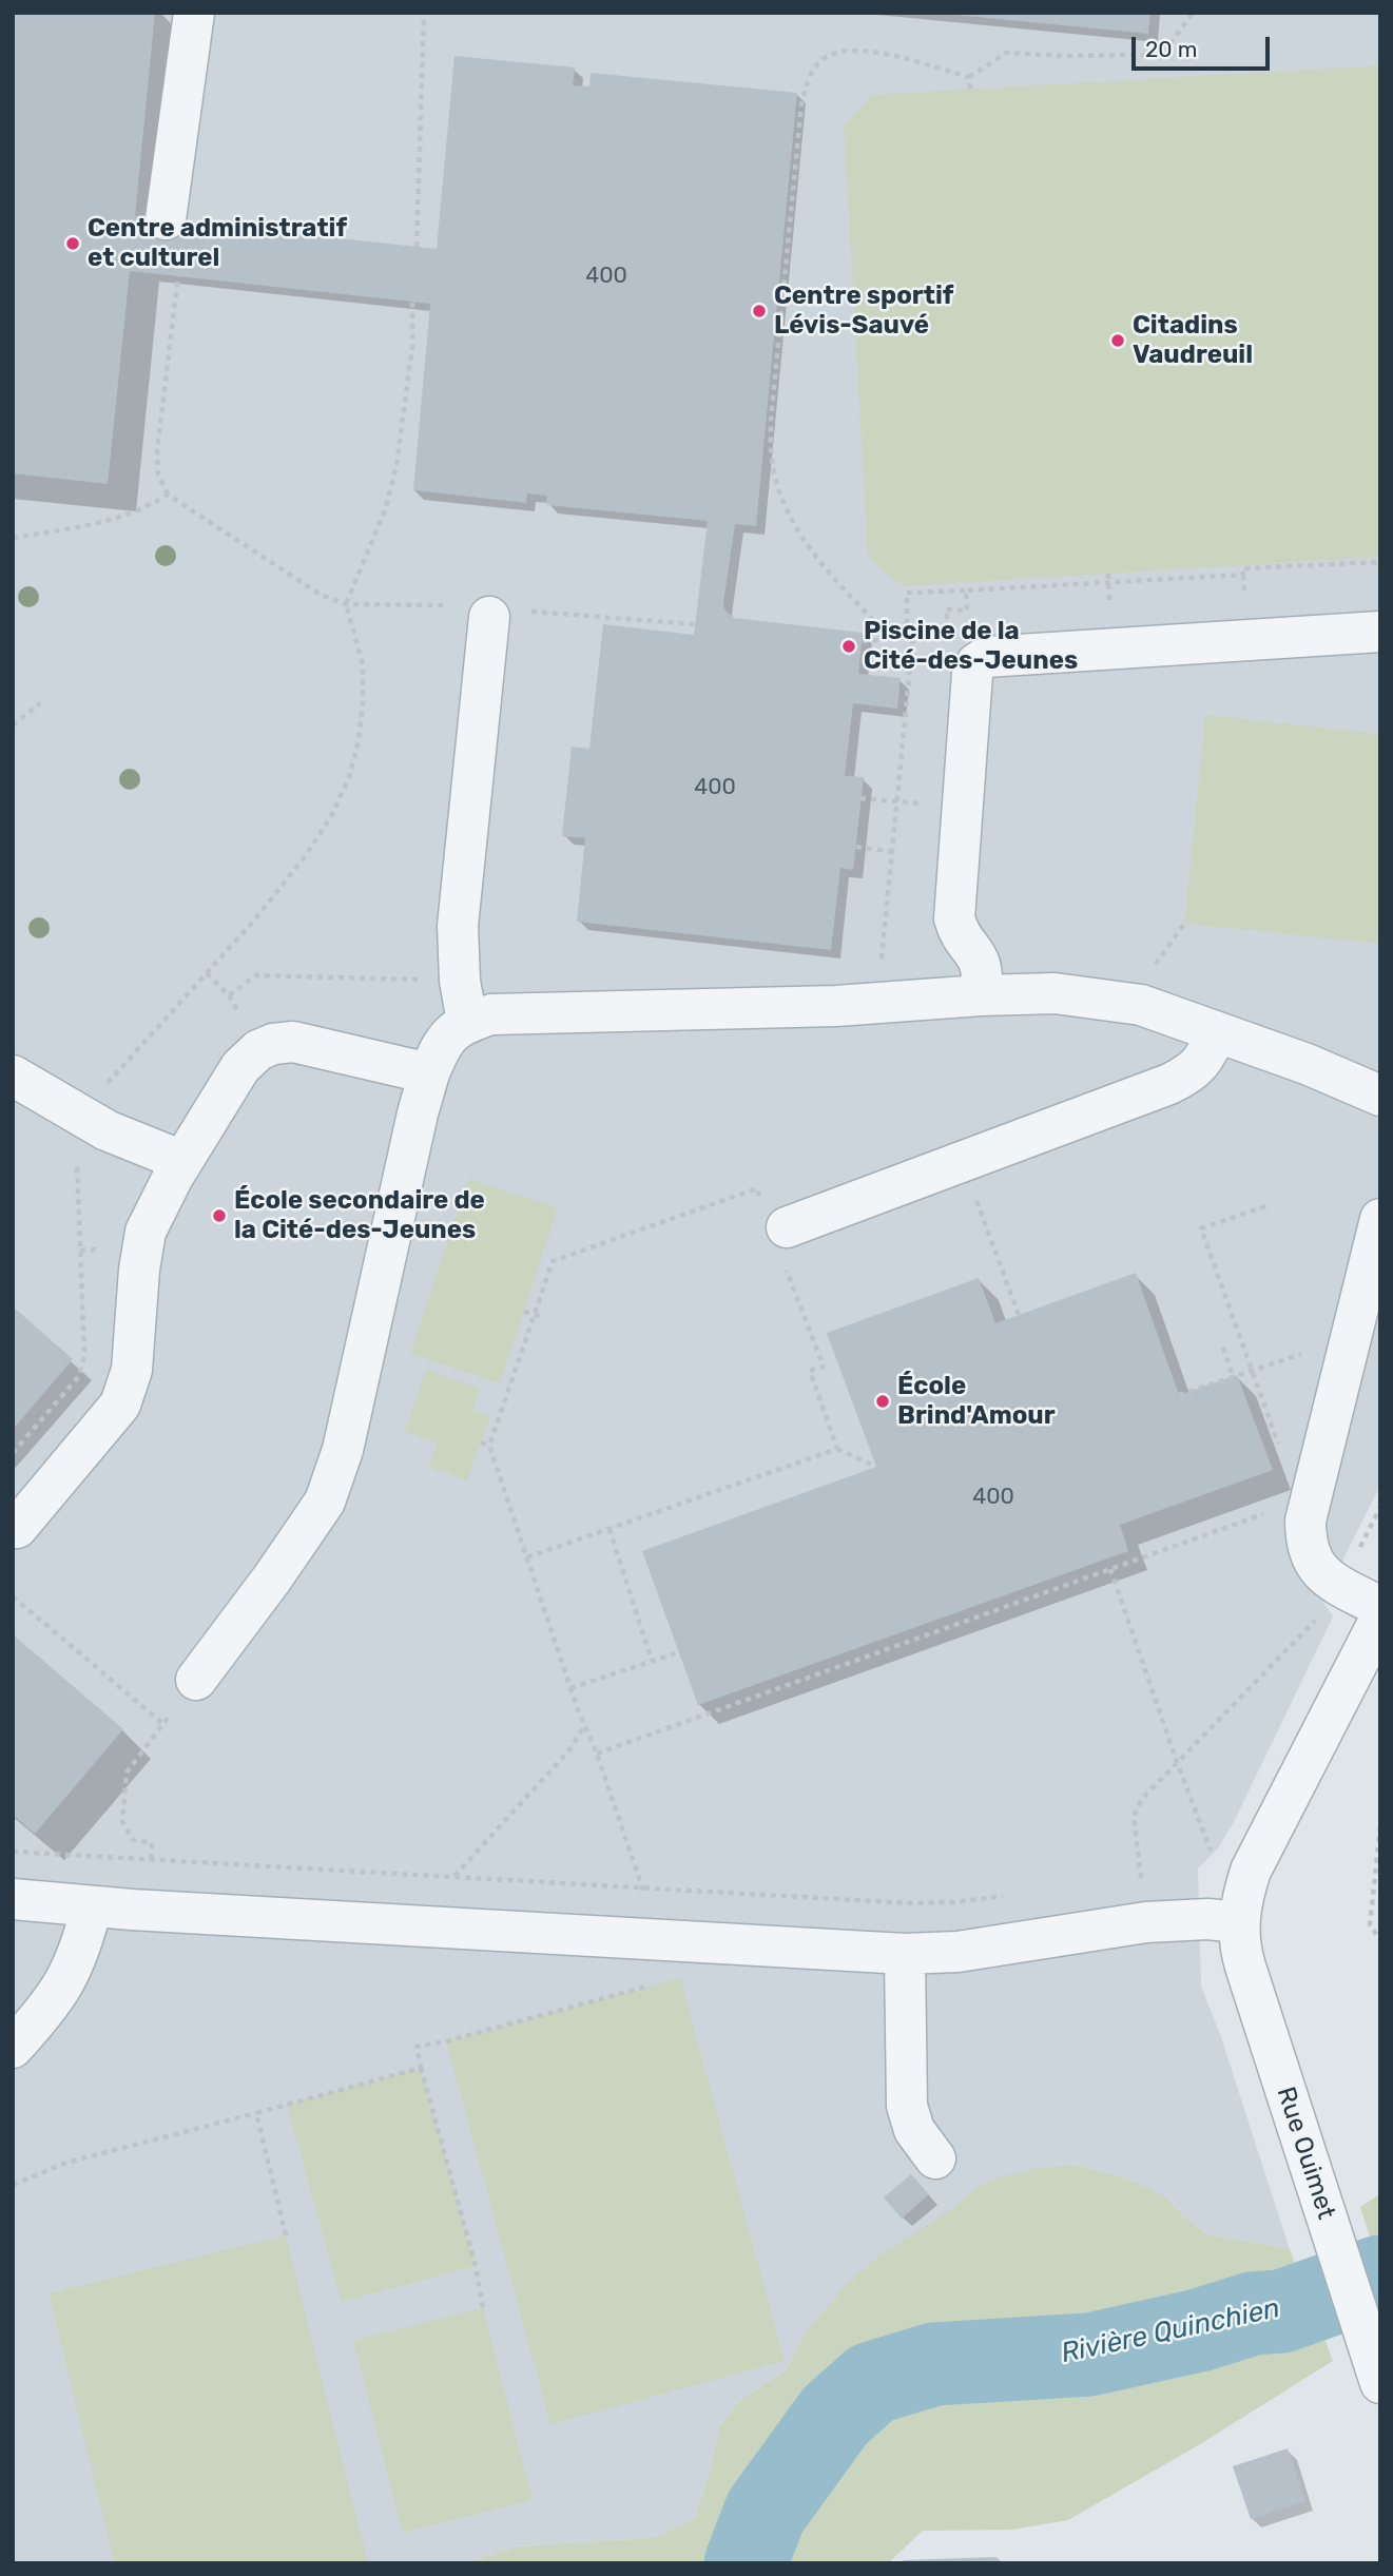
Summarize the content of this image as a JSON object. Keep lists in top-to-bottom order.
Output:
{
  "streets": {
    "street": ["Rue Ouimet"]
  },
  "water": ["Rivière Quinchien"],
  "places": [
    "Centre administratif et culturel",
    "Centre sportif Lévis-Sauvé",
    "Citadins Vaudreuil",
    "Piscine de la Cité-des-Jeunes",
    "École secondaire de la Cité-des-Jeunes",
    "École Brind'Amour"
  ],
  "house_numbers": ["400", "400", "400"],
  "scale_bar": "20 m"
}
